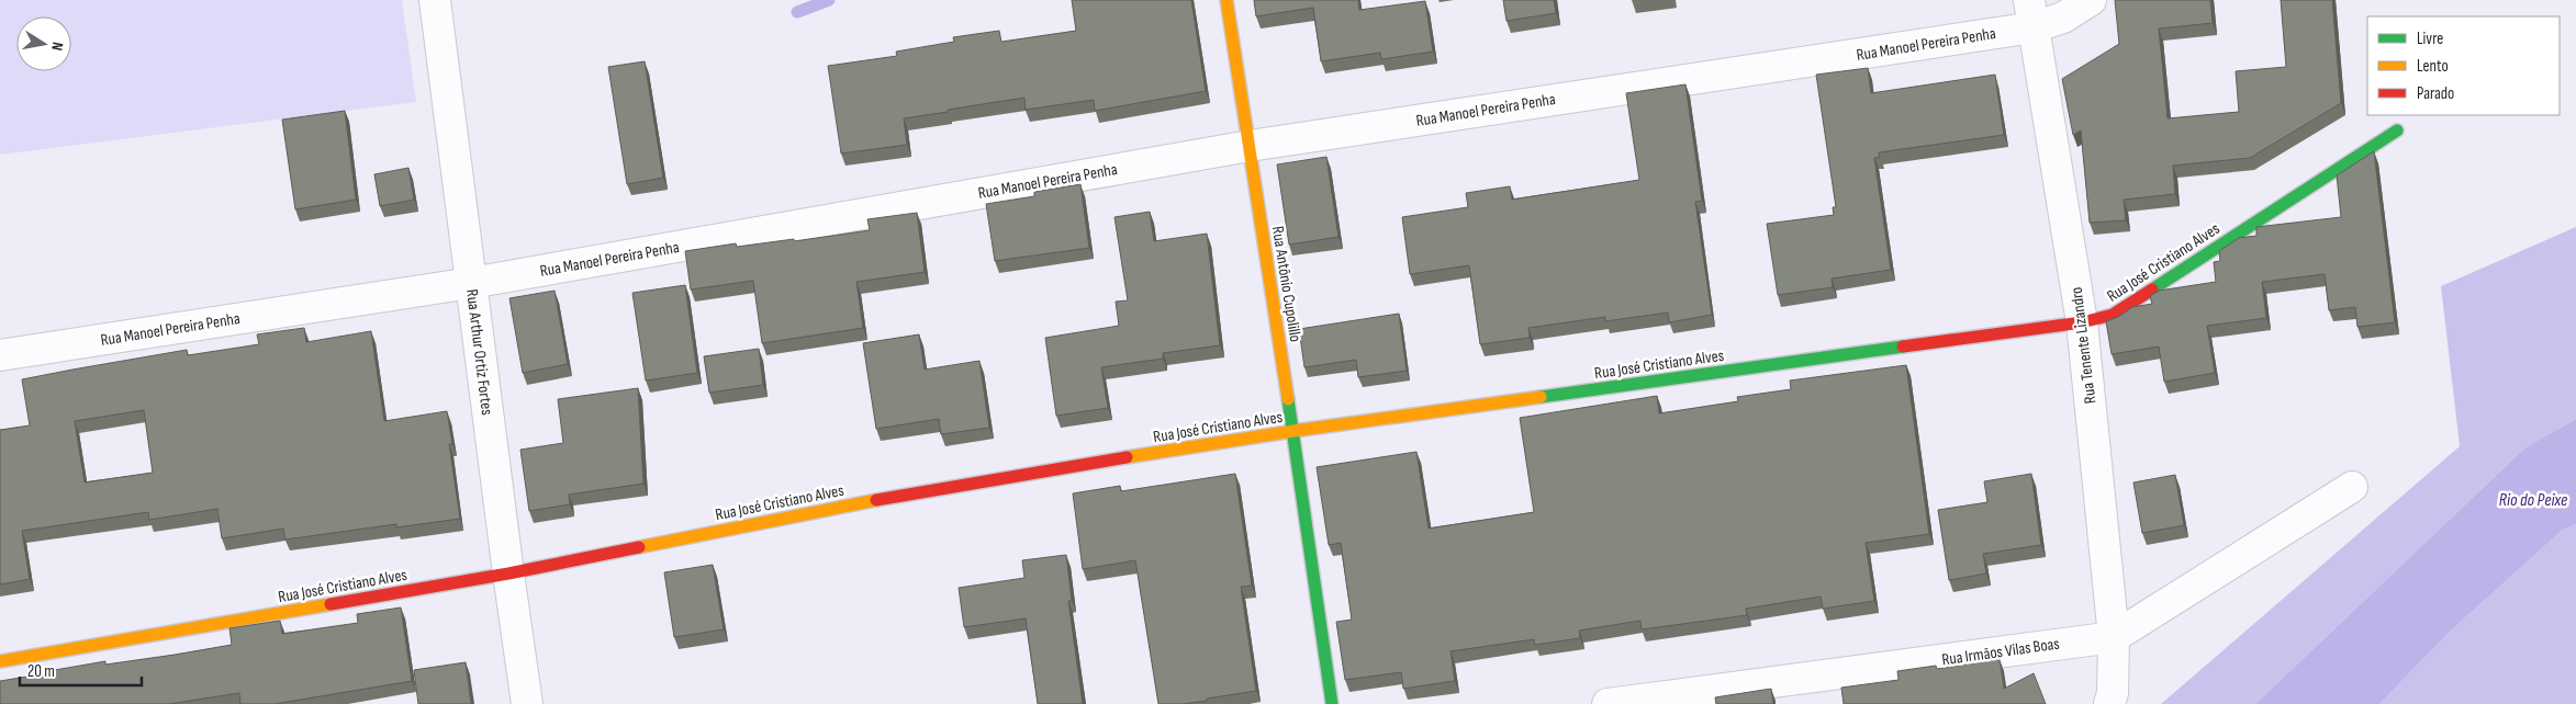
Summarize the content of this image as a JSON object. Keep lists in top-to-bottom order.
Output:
{
  "streets": {
    "street": [
      "Rua Manoel Pereira Penha",
      "Rua José Cristiano Alves",
      "Rua Antônio Cupolillo",
      "Rua Tenente Lizandro",
      "Rua Arthur Ortiz Fortes",
      "Rua Irmãos Vilas Boas"
    ]
  },
  "crossings": [
    ["Rua Manoel Pereira Penha", "Rua Antônio Cupolillo"],
    ["Rua Manoel Pereira Penha", "Rua Tenente Lizandro"],
    ["Rua Manoel Pereira Penha", "Rua Arthur Ortiz Fortes"],
    ["Rua José Cristiano Alves", "Rua Antônio Cupolillo"],
    ["Rua José Cristiano Alves", "Rua Tenente Lizandro"],
    ["Rua José Cristiano Alves", "Rua Arthur Ortiz Fortes"],
    ["Rua Tenente Lizandro", "Rua Irmãos Vilas Boas"]
  ],
  "water": ["Rio do Peixe"],
  "legend": ["Livre", "Lento", "Parado"],
  "scale_bar": "20 m",
  "north": "right"
}
